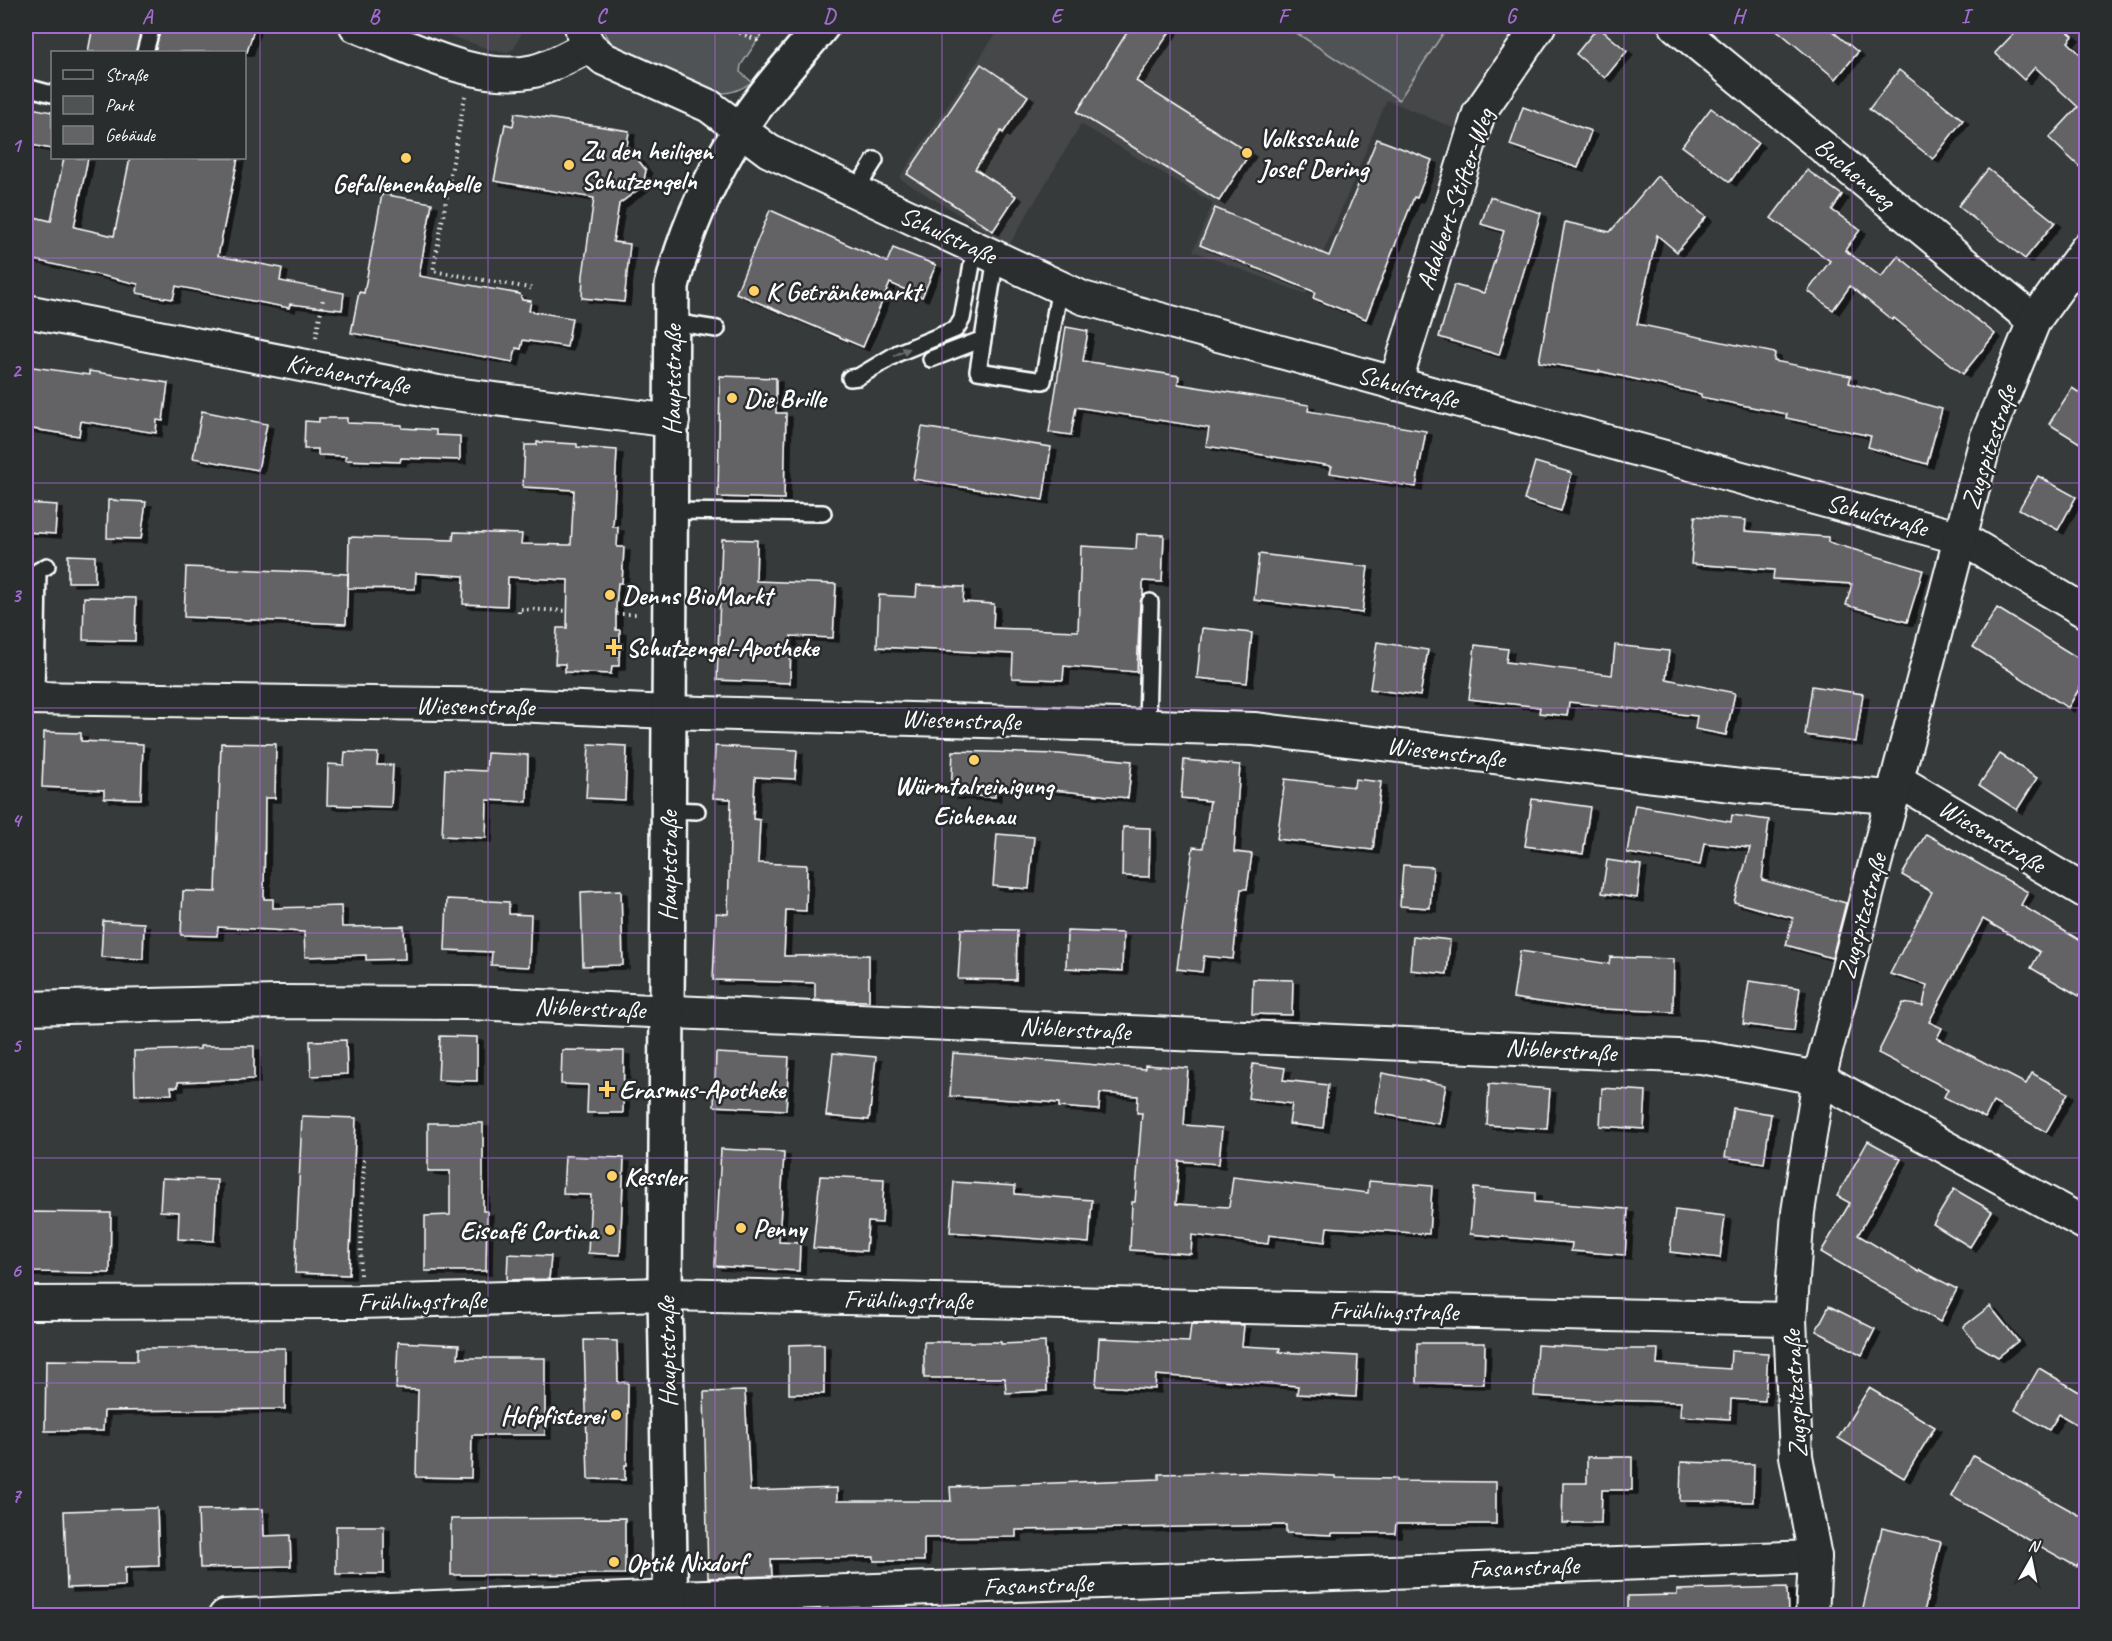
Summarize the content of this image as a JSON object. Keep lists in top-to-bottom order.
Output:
{
  "streets": {
    "main road": ["Hauptstraße"],
    "street": [
      "Buchenweg",
      "Adalbert-Stifter-Weg",
      "Schulstraße",
      "Kirchenstraße",
      "Zugspitzstraße",
      "Wiesenstraße",
      "Niblerstraße",
      "Frühlingstraße",
      "Fasanstraße"
    ]
  },
  "crossings": [
    ["Buchenweg", "Zugspitzstraße"],
    ["Adalbert-Stifter-Weg", "Schulstraße"],
    ["Schulstraße", "Hauptstraße"],
    ["Schulstraße", "Zugspitzstraße"],
    ["Kirchenstraße", "Hauptstraße"],
    ["Hauptstraße", "Wiesenstraße"],
    ["Hauptstraße", "Niblerstraße"],
    ["Hauptstraße", "Frühlingstraße"],
    ["Hauptstraße", "Fasanstraße"],
    ["Zugspitzstraße", "Wiesenstraße"],
    ["Zugspitzstraße", "Niblerstraße"],
    ["Zugspitzstraße", "Frühlingstraße"],
    ["Zugspitzstraße", "Fasanstraße"]
  ],
  "places": {
    "other": [
      "Volksschule Josef Dering",
      "Gefallenenkapelle",
      "Zu den heiligen Schutzengeln",
      "K Getränkemarkt",
      "Die Brille",
      "Denns BioMarkt",
      "Würmtalreinigung Eichenau",
      "Kessler",
      "Penny",
      "Eiscafé Cortina",
      "Hofpfisterei",
      "Optik Nixdorf"
    ],
    "health": ["Schutzengel-Apotheke", "Erasmus-Apotheke"]
  },
  "legend": ["Straße", "Park", "Gebäude"],
  "north": "top",
  "grid": {
    "columns": [
      "A",
      "B",
      "C",
      "D",
      "E",
      "F",
      "G",
      "H",
      "I"
    ],
    "rows": [
      "1",
      "2",
      "3",
      "4",
      "5",
      "6",
      "7"
    ]
  }
}
